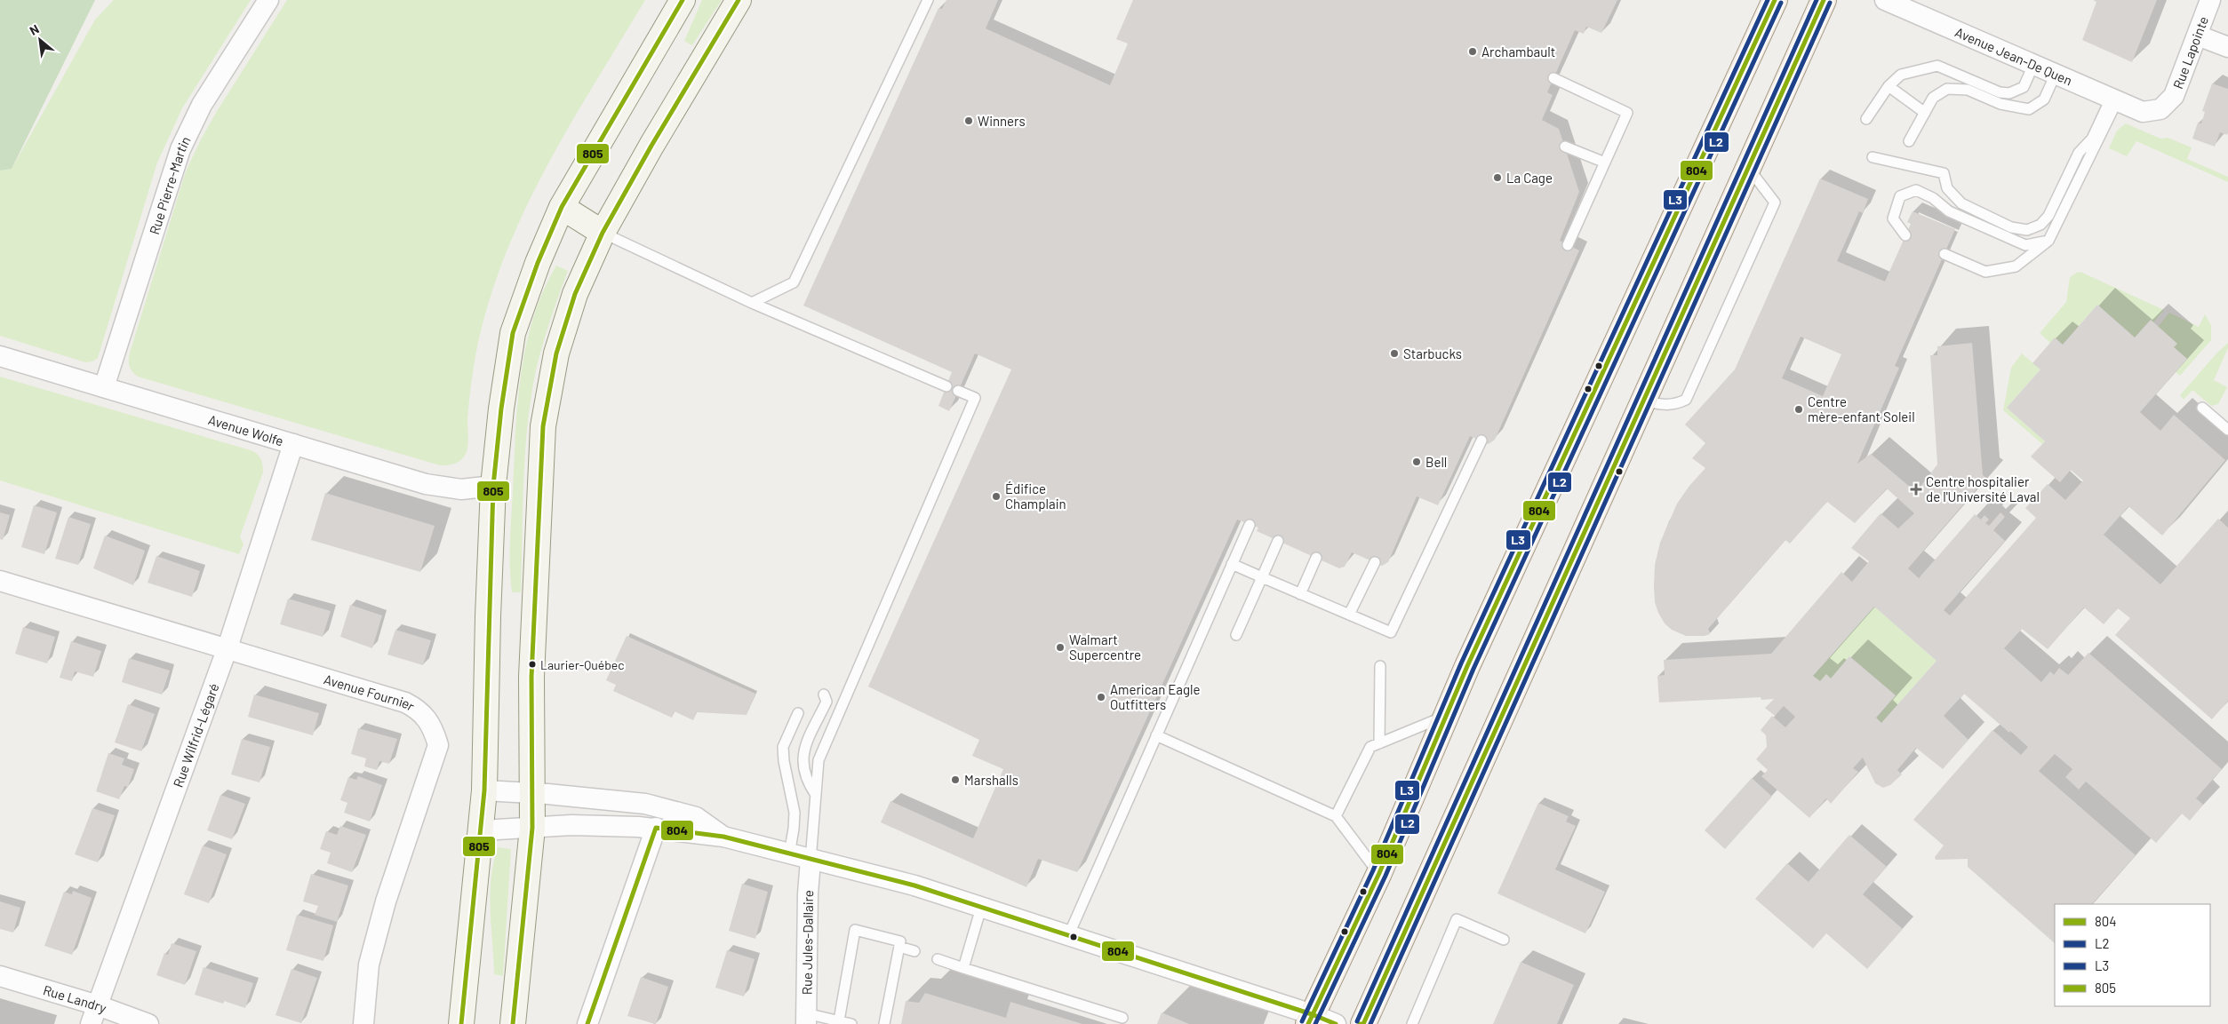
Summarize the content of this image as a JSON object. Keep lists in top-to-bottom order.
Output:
{
  "streets": {
    "street": [
      "Rue Lapointe",
      "Avenue Jean-De Quen",
      "Rue Pierre-Martin",
      "Avenue Wolfe",
      "Avenue Fournier",
      "Rue Wilfrid-Légaré",
      "Rue Jules-Dallaire",
      "Rue Landry"
    ]
  },
  "crossings": [
    ["Rue Lapointe", "Avenue Jean-De Quen"],
    ["Rue Pierre-Martin", "Avenue Wolfe"],
    ["Avenue Wolfe", "Rue Wilfrid-Légaré"],
    ["Avenue Fournier", "Rue Wilfrid-Légaré"],
    ["Rue Wilfrid-Légaré", "Rue Landry"]
  ],
  "places": {
    "other": [
      "Archambault",
      "Winners",
      "La Cage",
      "Starbucks",
      "Centre mère-enfant Soleil",
      "Bell",
      "Édifice Champlain",
      "Walmart Supercentre",
      "Laurier-Québec",
      "American Eagle Outfitters",
      "Marshalls"
    ],
    "health": ["Centre hospitalier de l'Université Laval"]
  },
  "lines": [
    "transit line 804",
    "transit line L3",
    "transit line 805",
    "transit line L2"
  ],
  "legend": [
    "804",
    "L2",
    "L3",
    "805"
  ],
  "north": "top left"
}
